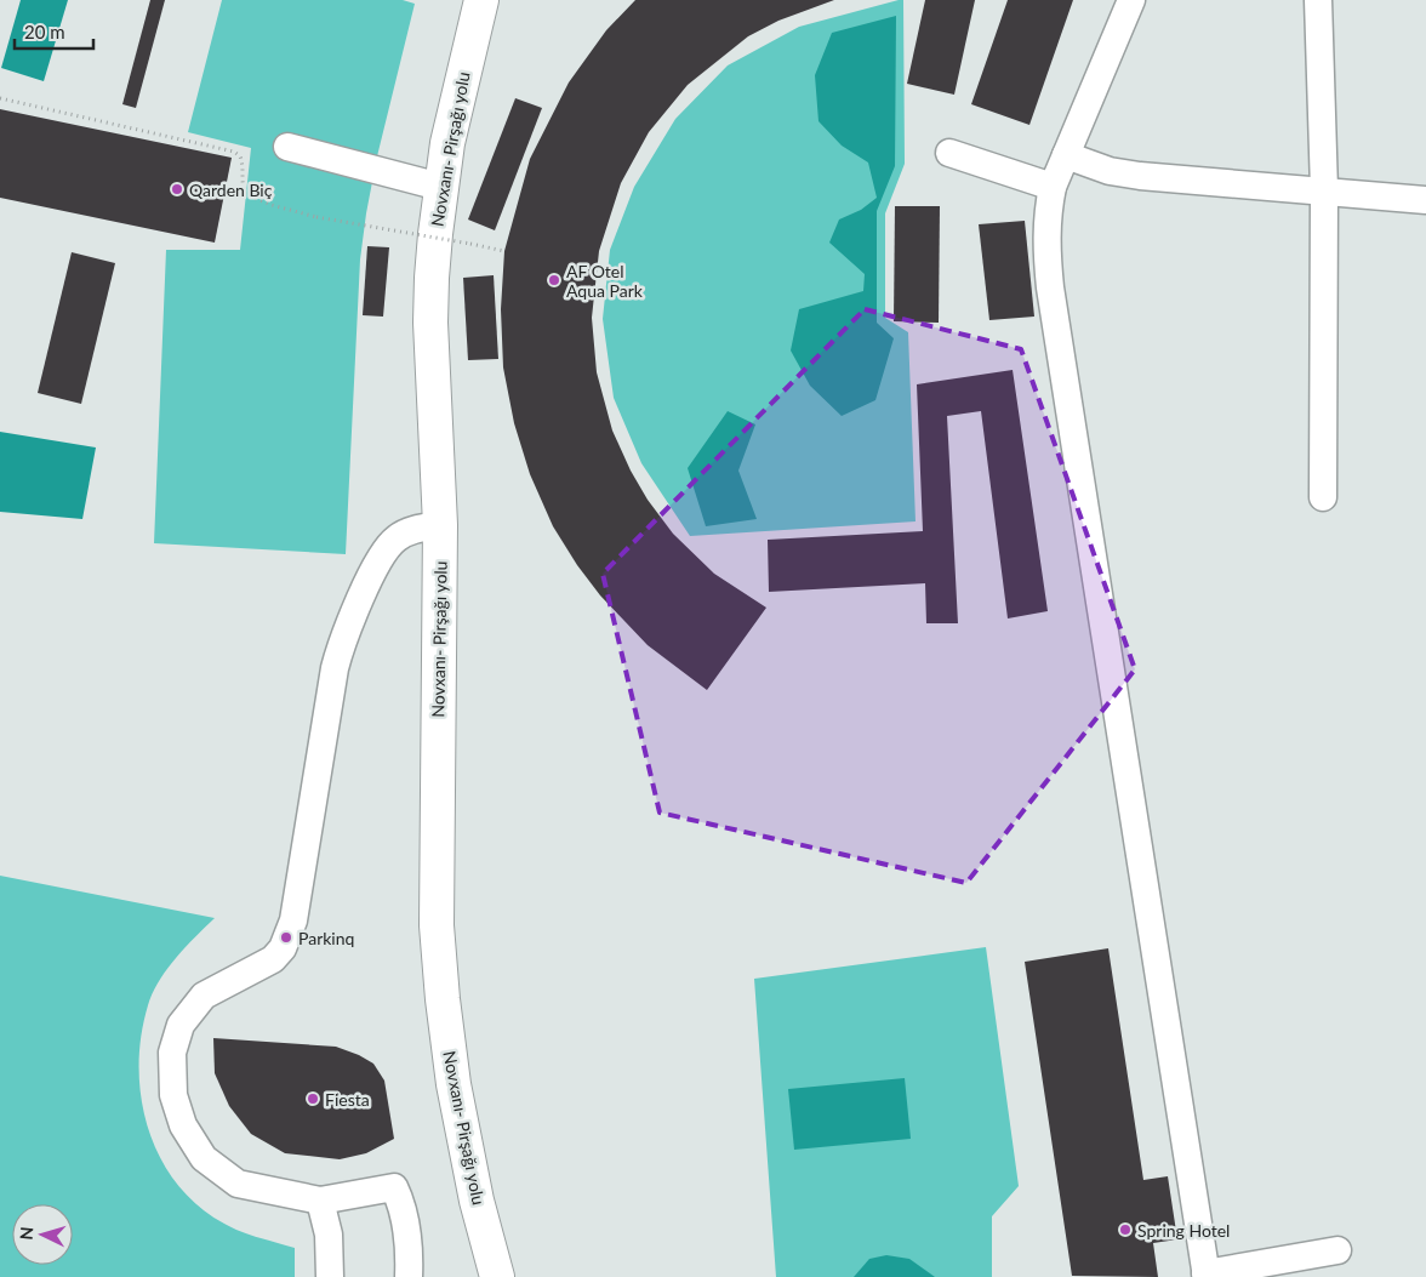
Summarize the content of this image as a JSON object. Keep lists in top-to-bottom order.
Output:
{
  "streets": {
    "main road": ["Novxanı- Pirşağı yolu"]
  },
  "places": [
    "Qarden Biç",
    "AF Otel Aqua Park",
    "Parkinq",
    "Fiesta",
    "Spring Hotel"
  ],
  "scale_bar": "20 m",
  "north": "left"
}
